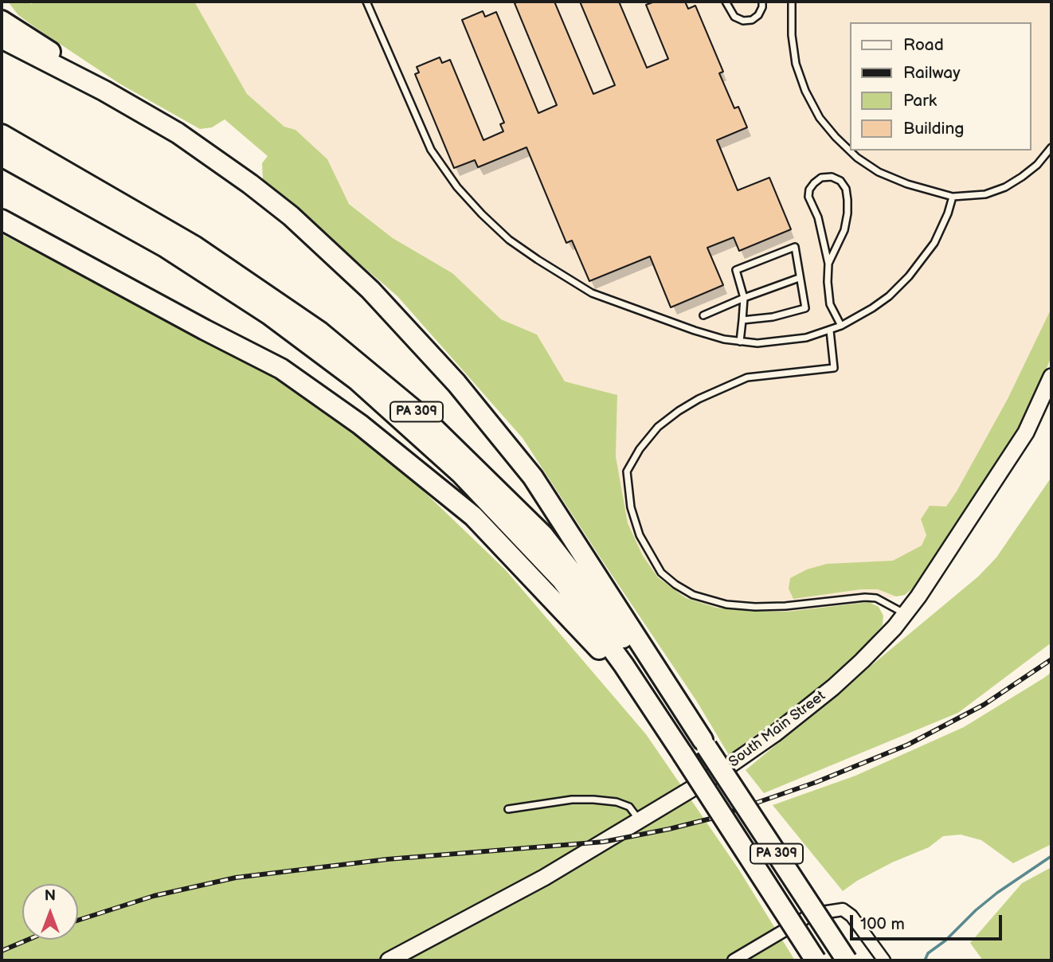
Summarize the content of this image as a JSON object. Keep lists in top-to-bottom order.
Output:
{
  "streets": {
    "highway": ["PA 309"],
    "main road": ["South Main Street"]
  },
  "legend": [
    "Road",
    "Railway",
    "Park",
    "Building"
  ],
  "scale_bar": "100 m",
  "north": "top"
}
